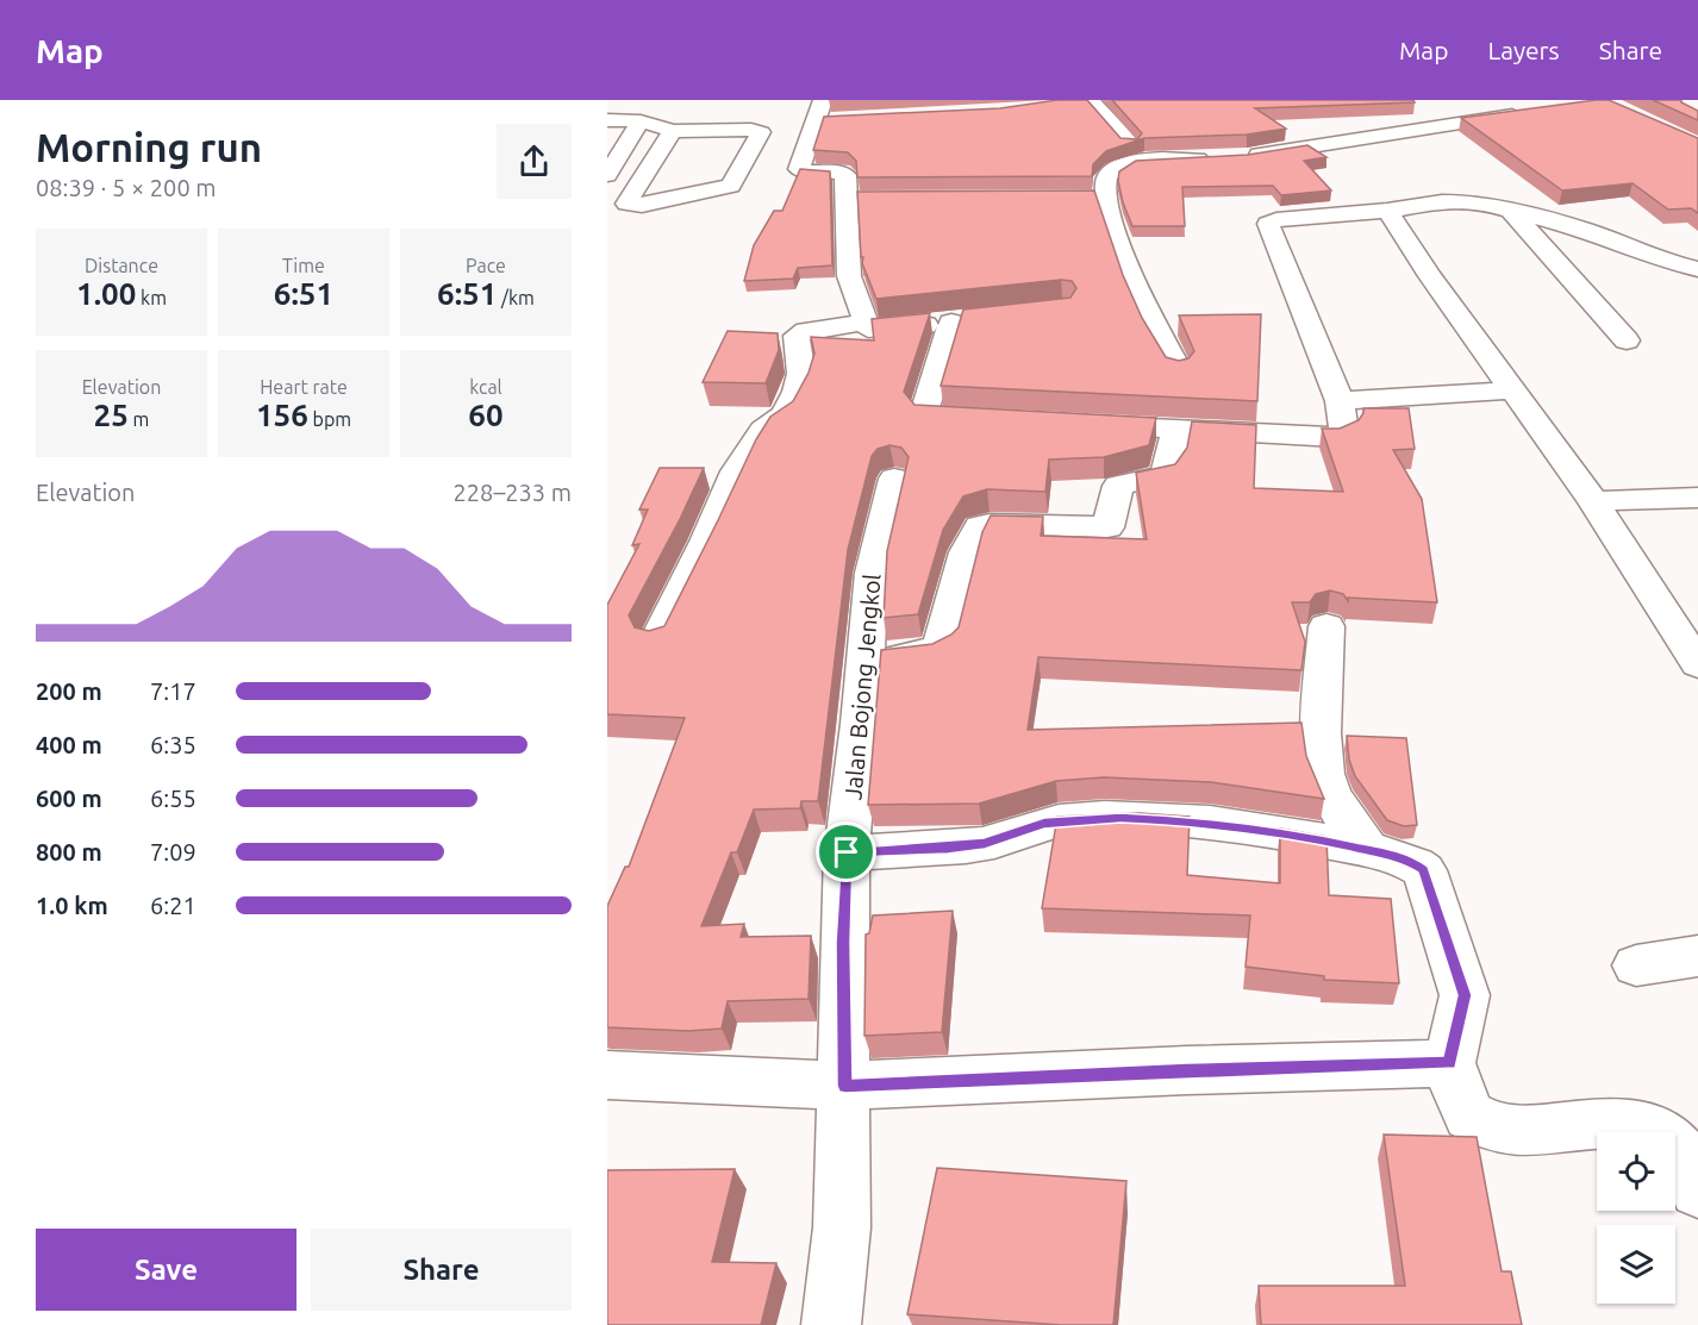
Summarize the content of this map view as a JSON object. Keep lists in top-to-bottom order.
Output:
{
  "streets": {
    "street": ["Jalan Bojong Jengkol"]
  },
  "page": {
    "header": "Map",
    "nav": ["Map", "Layers", "Share"],
    "heading": ["Morning run", "08:39 · 5 × 200 m"],
    "stats": [
      ["Distance", "1.00 km"],
      ["Time", "6:51"],
      ["Pace", "6:51 /km"],
      ["Elevation", "25 m"],
      ["Heart rate", "156 bpm"],
      ["kcal", "60"]
    ],
    "chart": ["Elevation", "228–233 m"],
    "list": [
      {
        "name": "200 m",
        "note": "7:17"
      },
      {
        "name": "400 m",
        "note": "6:35"
      },
      {
        "name": "600 m",
        "note": "6:55"
      },
      {
        "name": "800 m",
        "note": "7:09"
      },
      {
        "name": "1.0 km",
        "note": "6:21"
      }
    ],
    "buttons": ["Save", "Share"]
  }
}
